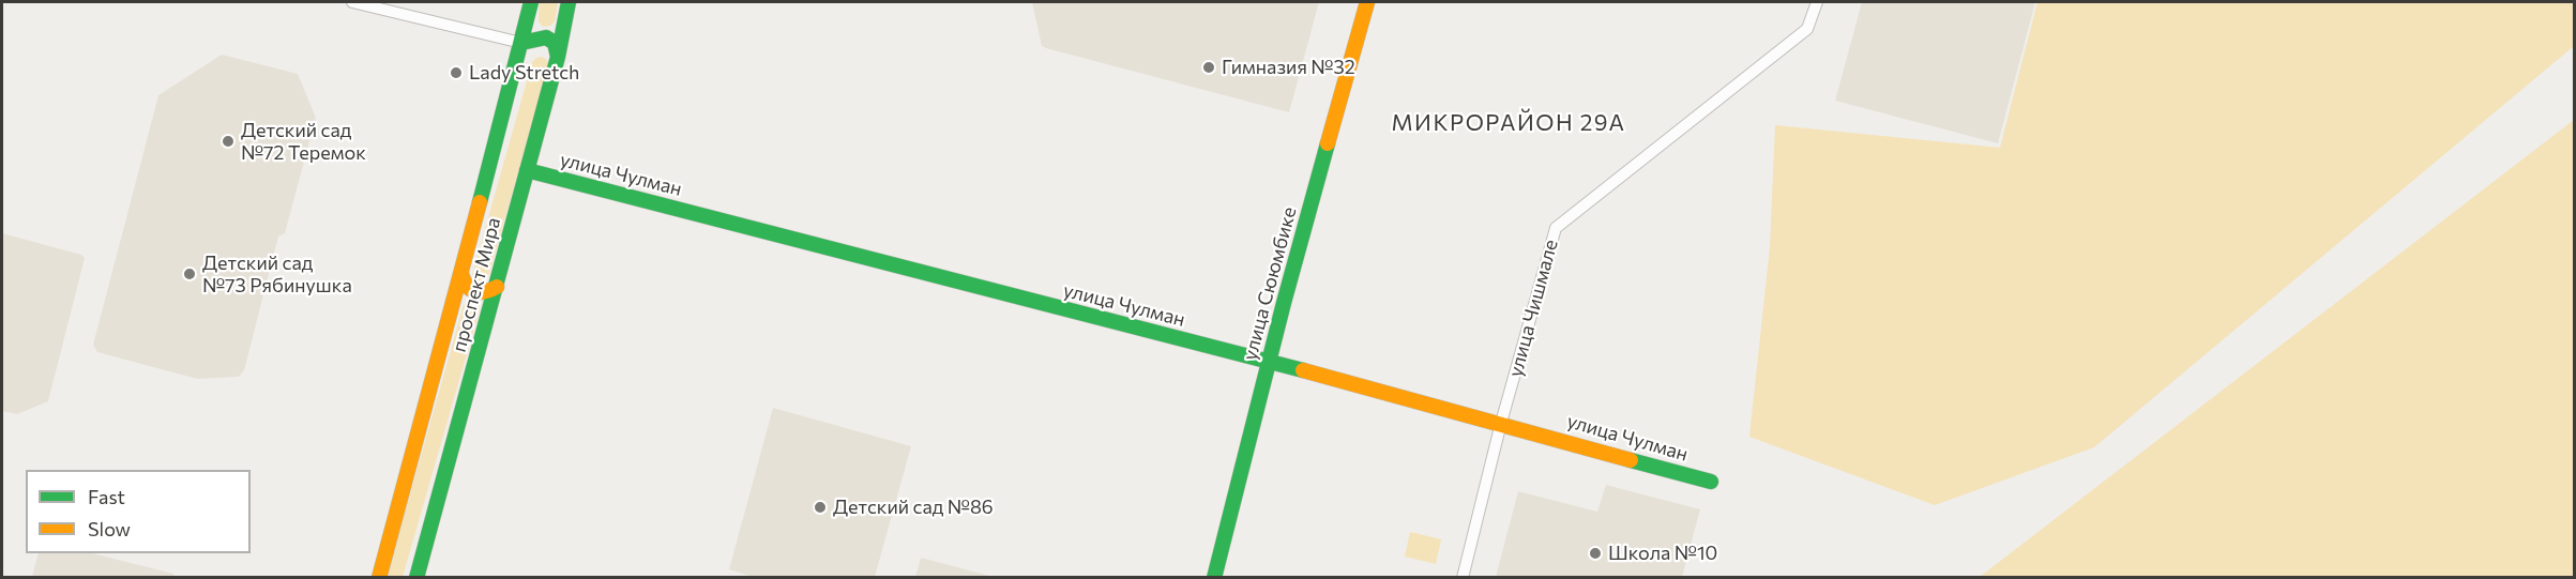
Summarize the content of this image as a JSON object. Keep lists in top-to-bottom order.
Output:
{
  "streets": {
    "street": [
      "улица Чулман",
      "улица Сююмбике",
      "проспект Мира",
      "улица Чишмале"
    ]
  },
  "crossings": [
    ["улица Чулман", "улица Сююмбике"],
    ["улица Чулман", "проспект Мира"],
    ["улица Чулман", "улица Чишмале"]
  ],
  "districts": ["МИКРОРАЙОН 29А"],
  "places": [
    "Гимназия №32",
    "Lady Stretch",
    "Детский сад №72 Теремок",
    "Детский сад №73 Рябинушка",
    "Детский сад №86",
    "Школа №10"
  ],
  "legend": ["Fast", "Slow"]
}
